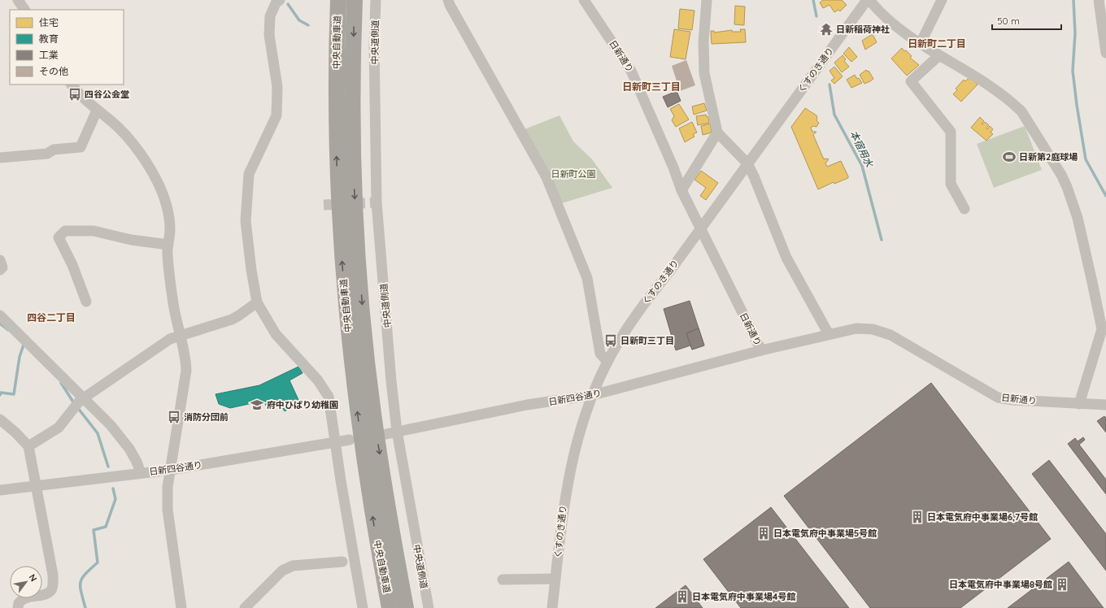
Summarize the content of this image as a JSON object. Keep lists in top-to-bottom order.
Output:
{
  "streets": {
    "highway": ["中央自動車道"],
    "street": [
      "中央道側道",
      "日新通り",
      "くすのき通り",
      "日新四谷通り"
    ]
  },
  "crossings": [
    ["中央道側道", "日新四谷通り"],
    ["日新通り", "くすのき通り"],
    ["日新通り", "日新四谷通り"],
    ["くすのき通り", "日新四谷通り"]
  ],
  "districts": ["日新町二丁目", "日新町三丁目", "四谷二丁目"],
  "water": ["本宿用水"],
  "parks": ["日新町公園"],
  "places": {
    "temple": ["日新稲荷神社"],
    "bus stop": ["四谷公会堂", "日新町三丁目", "消防分団前"],
    "sports": ["日新第2庭球場"],
    "school or university": ["府中ひばり幼稚園"],
    "building": [
      "日本電気府中事業場6,7号館",
      "日本電気府中事業場5号館",
      "日本電気府中事業場8号館",
      "日本電気府中事業場4号館"
    ]
  },
  "legend": [
    "住宅",
    "教育",
    "工業",
    "その他"
  ],
  "scale_bar": "50 m",
  "north": "top right"
}
